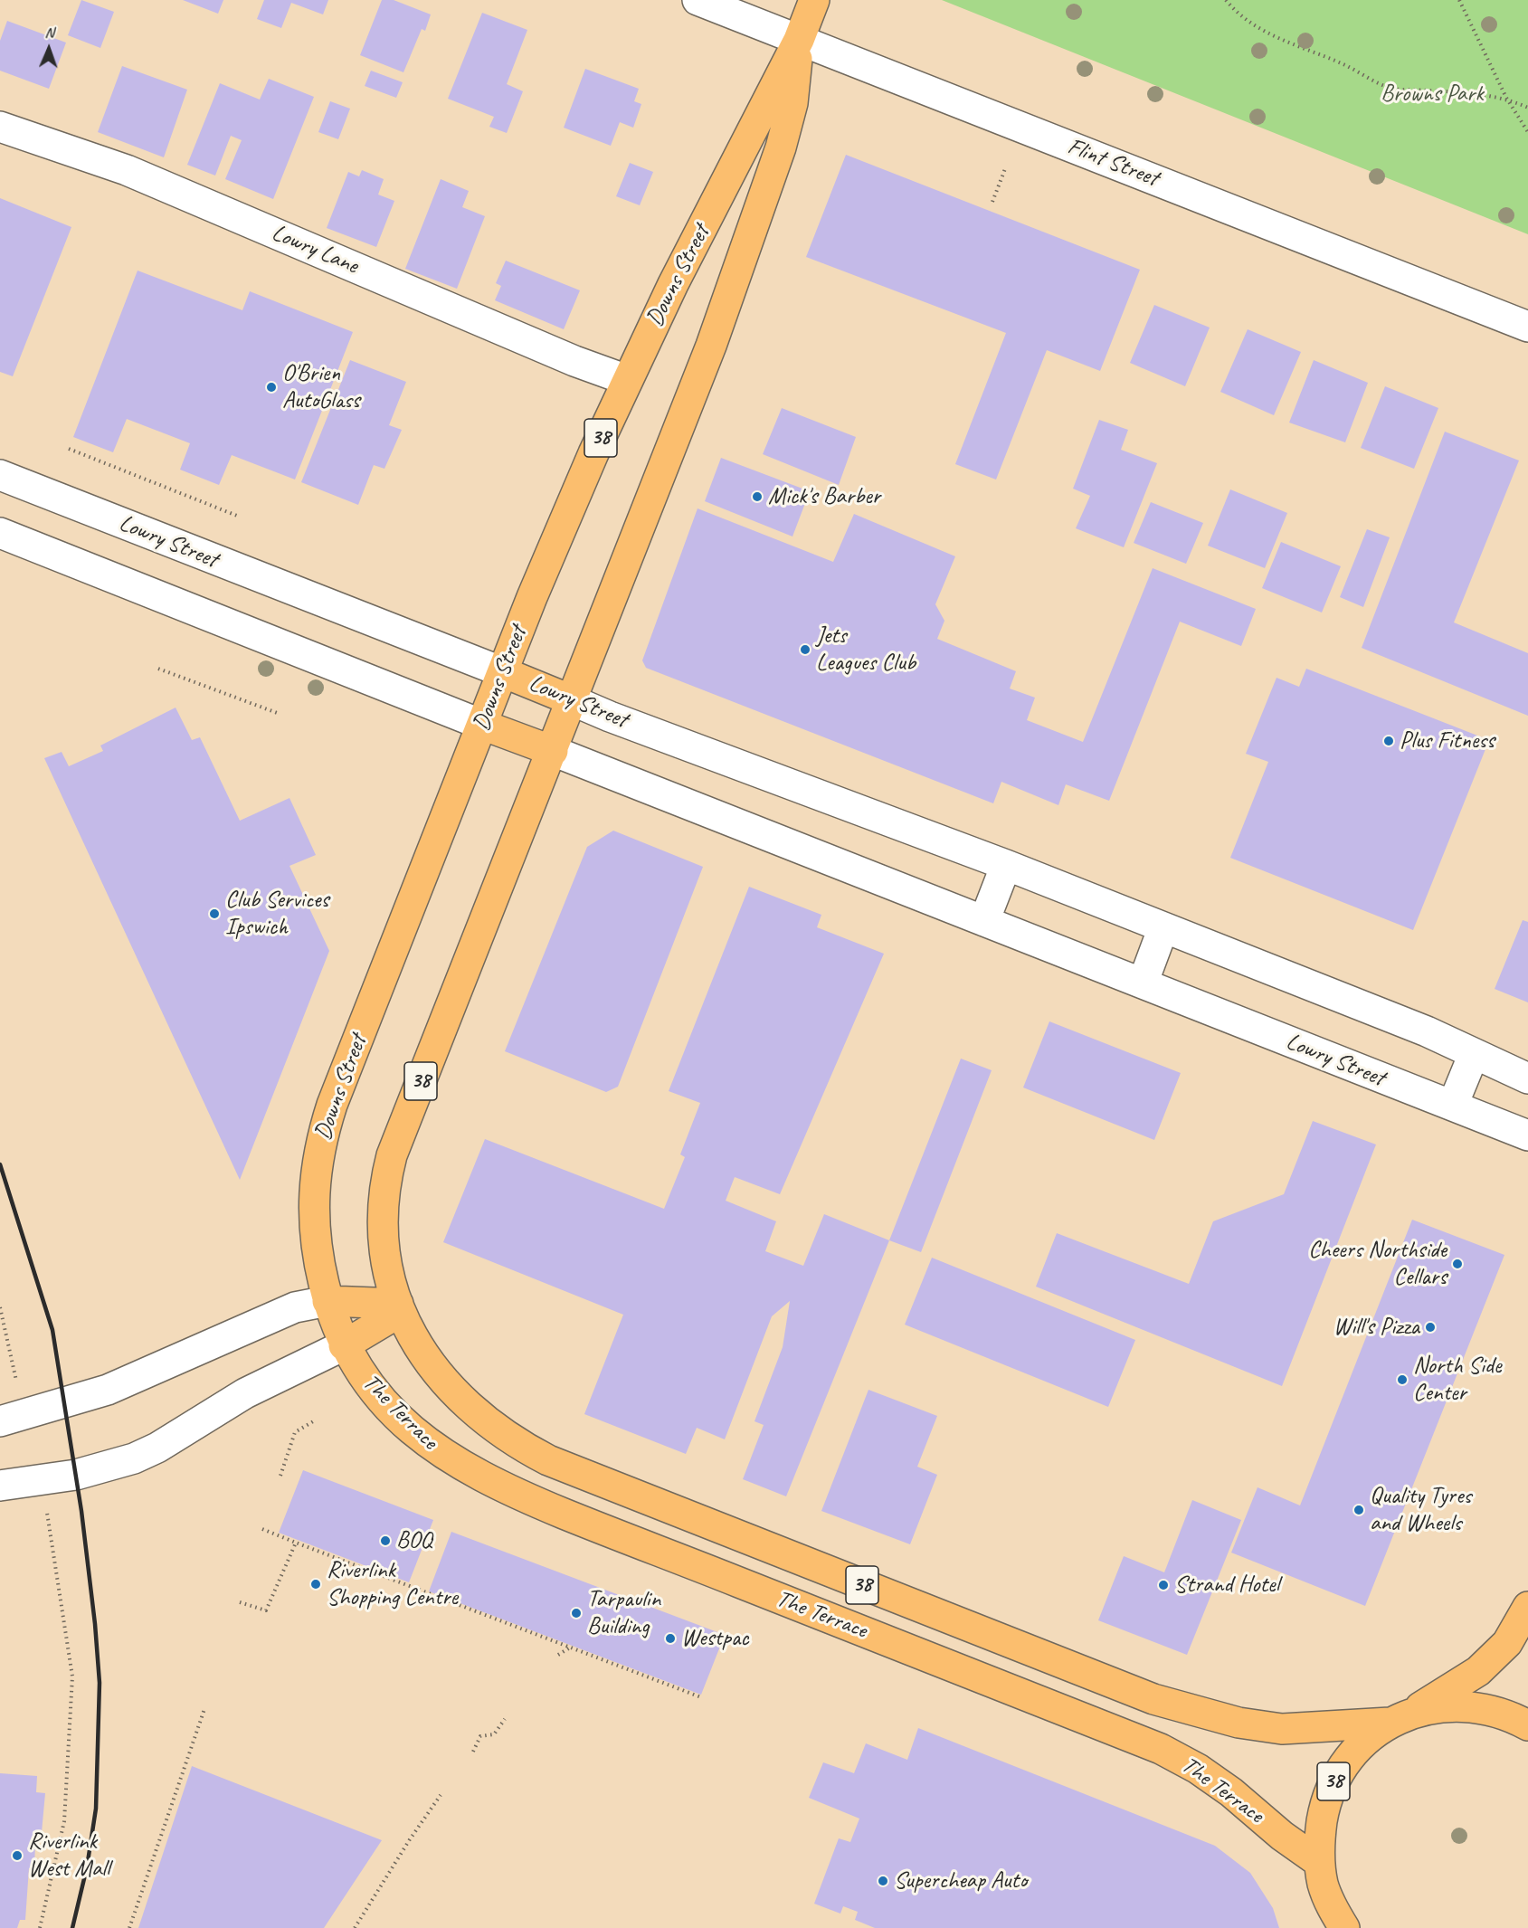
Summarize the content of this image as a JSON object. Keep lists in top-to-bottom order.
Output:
{
  "streets": {
    "main road": [
      "Downs Street",
      "38",
      "Lowry Street",
      "The Terrace"
    ],
    "street": ["Flint Street", "Lowry Lane"]
  },
  "crossings": [
    ["Flint Street", "Downs Street"],
    ["Lowry Lane", "Downs Street"],
    ["Downs Street", "Lowry Street"],
    ["Downs Street", "The Terrace"],
    ["38", "The Terrace"]
  ],
  "parks": ["Browns Park"],
  "places": [
    "O'Brien AutoGlass",
    "Mick's Barber",
    "Jets Leagues Club",
    "Plus Fitness",
    "Club Services Ipswich",
    "Cheers Northside Cellars",
    "Will's Pizza",
    "North Side Center",
    "Quality Tyres and Wheels",
    "BOQ",
    "Riverlink Shopping Centre",
    "Strand Hotel",
    "Tarpaulin Building",
    "Westpac",
    "Riverlink West Mall",
    "Supercheap Auto"
  ],
  "north": "top"
}
